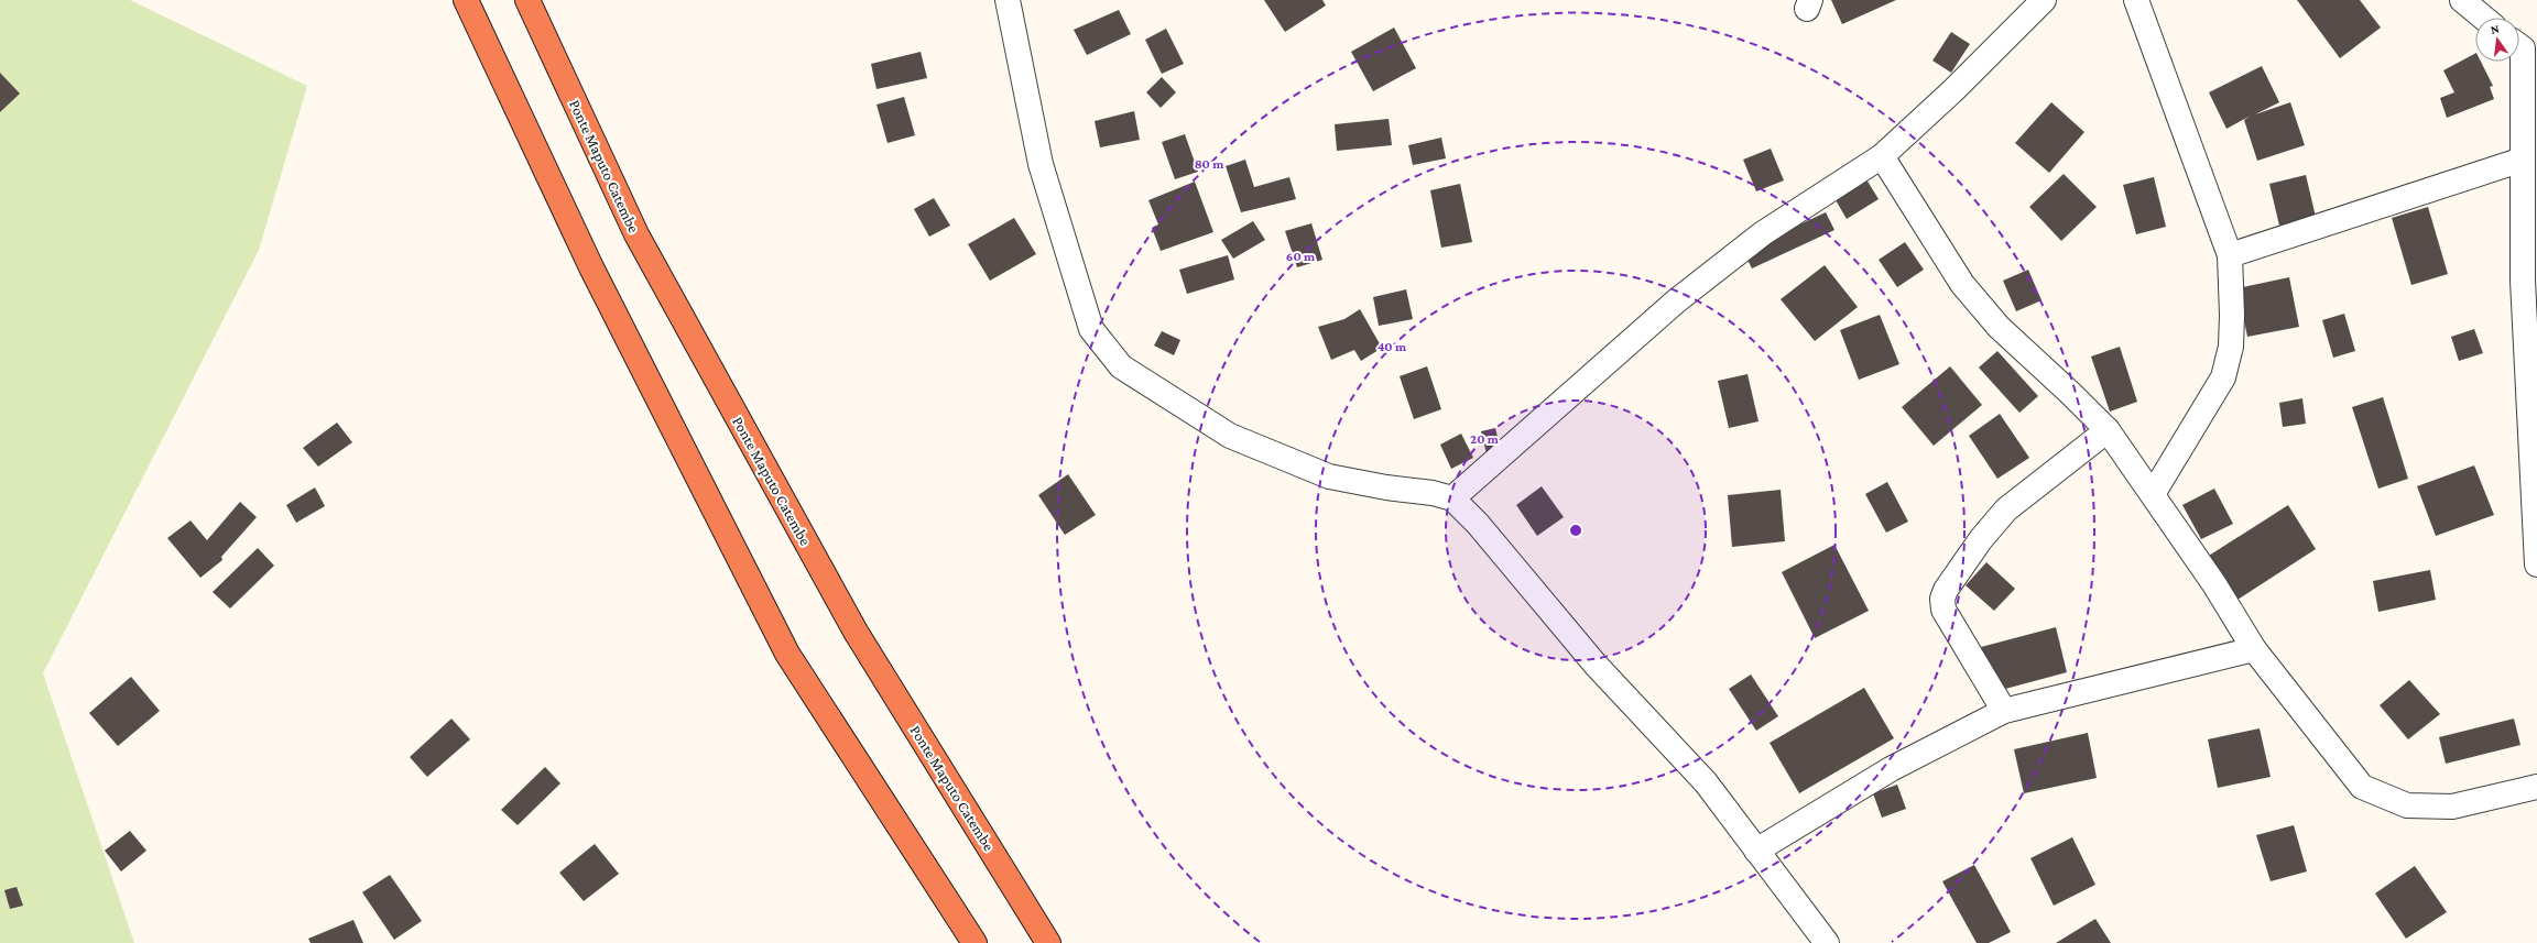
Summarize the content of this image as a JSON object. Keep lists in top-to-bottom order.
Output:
{
  "streets": {
    "highway": ["Ponte Maputo Catembe"]
  },
  "north": "top",
  "rings": [
    "80 m",
    "60 m",
    "40 m",
    "20 m"
  ]
}
